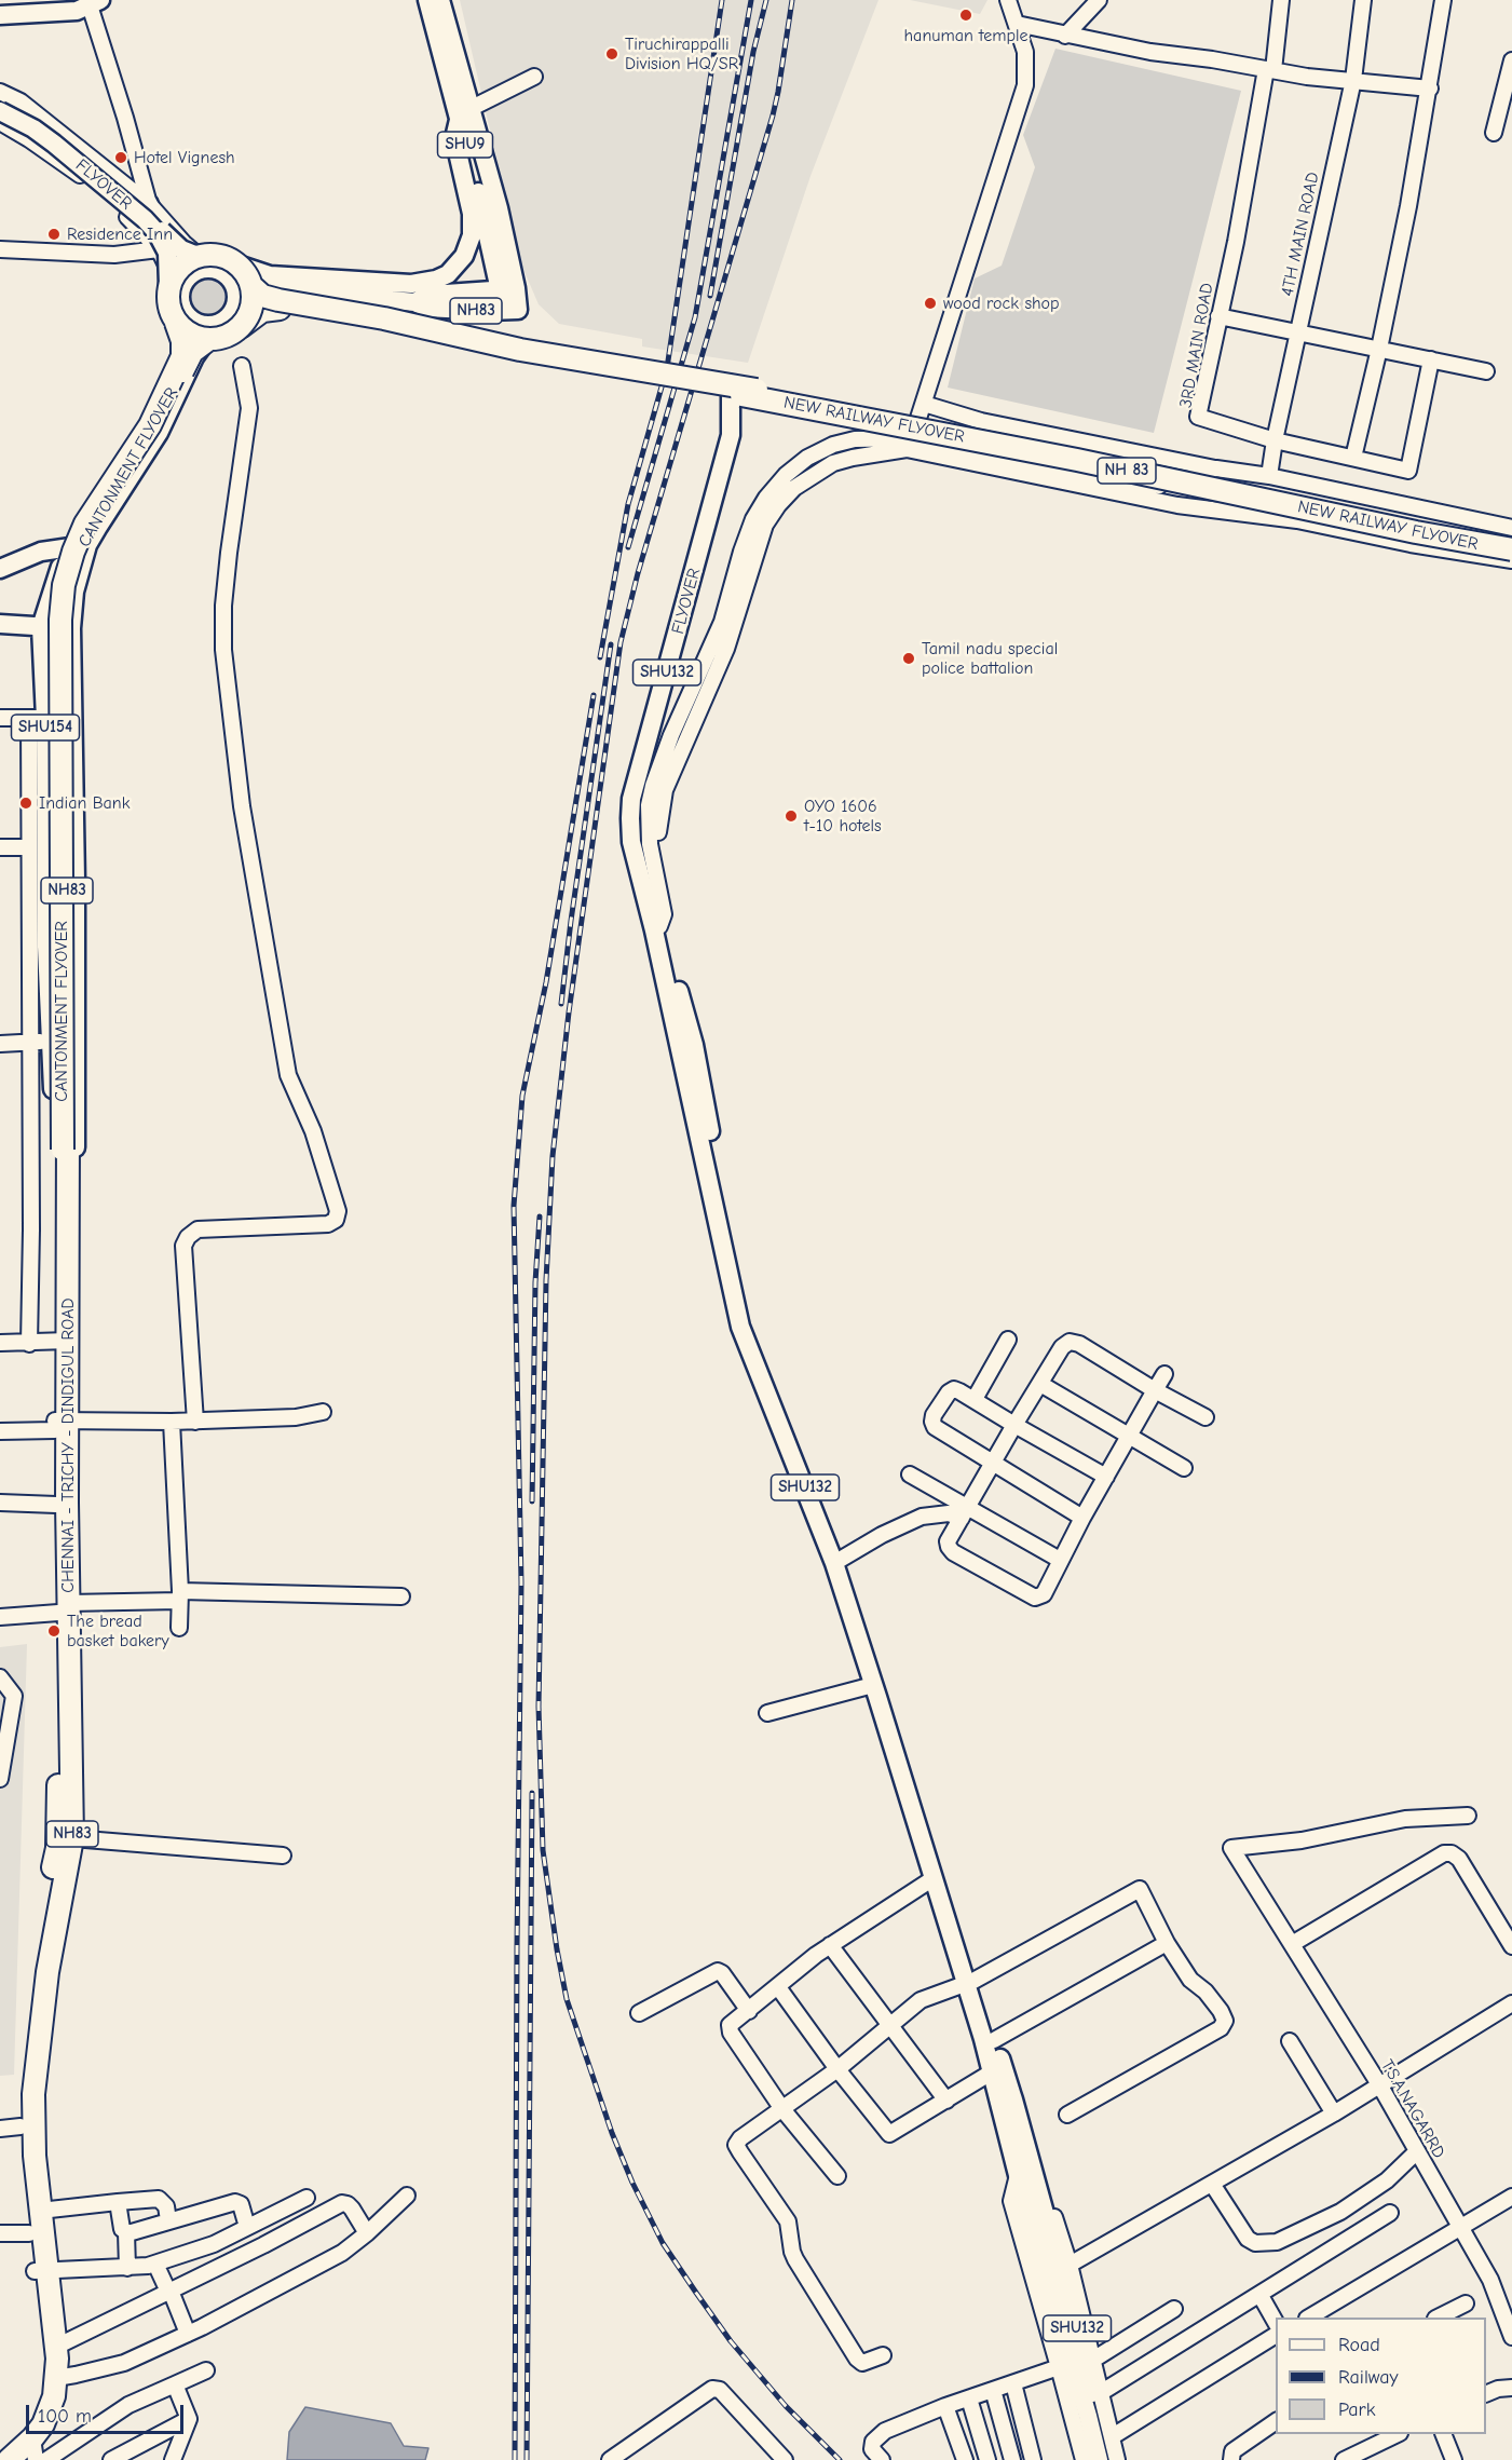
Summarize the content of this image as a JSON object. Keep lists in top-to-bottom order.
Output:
{
  "streets": {
    "highway": [
      "NH83",
      "NEW RAILWAY FLYOVER",
      "CANTONMENT FLYOVER",
      "NH 83",
      "CHENNAI - TRICHY - DINDIGUL ROAD"
    ],
    "main road": [
      "SHU9",
      "FLYOVER",
      "SHU132",
      "SHU154"
    ],
    "street": ["4TH MAIN ROAD", "3RD MAIN ROAD", "T.S.A.NAGARRD"]
  },
  "crossings": [
    ["SHU9", "NH83"],
    ["FLYOVER", "NH83"],
    ["FLYOVER", "NEW RAILWAY FLYOVER"],
    ["FLYOVER", "CANTONMENT FLYOVER"],
    ["FLYOVER", "SHU132"],
    ["FLYOVER", "SHU154"],
    ["4TH MAIN ROAD", "3RD MAIN ROAD"],
    ["NH83", "NEW RAILWAY FLYOVER"],
    ["NH83", "CANTONMENT FLYOVER"],
    ["NH83", "SHU154"],
    ["NH83", "CHENNAI - TRICHY - DINDIGUL ROAD"],
    ["NEW RAILWAY FLYOVER", "CANTONMENT FLYOVER"],
    ["NEW RAILWAY FLYOVER", "SHU154"],
    ["CANTONMENT FLYOVER", "SHU154"],
    ["CANTONMENT FLYOVER", "CHENNAI - TRICHY - DINDIGUL ROAD"],
    ["SHU154", "CHENNAI - TRICHY - DINDIGUL ROAD"]
  ],
  "places": [
    "hanuman temple",
    "Tiruchirappalli Division HQ/SR",
    "Hotel Vignesh",
    "Residence Inn",
    "wood rock shop",
    "Tamil nadu special police battalion",
    "Indian Bank",
    "OYO 1606 t-10 hotels",
    "The bread basket bakery"
  ],
  "legend": ["Road", "Railway", "Park"],
  "scale_bar": "100 m"
}
